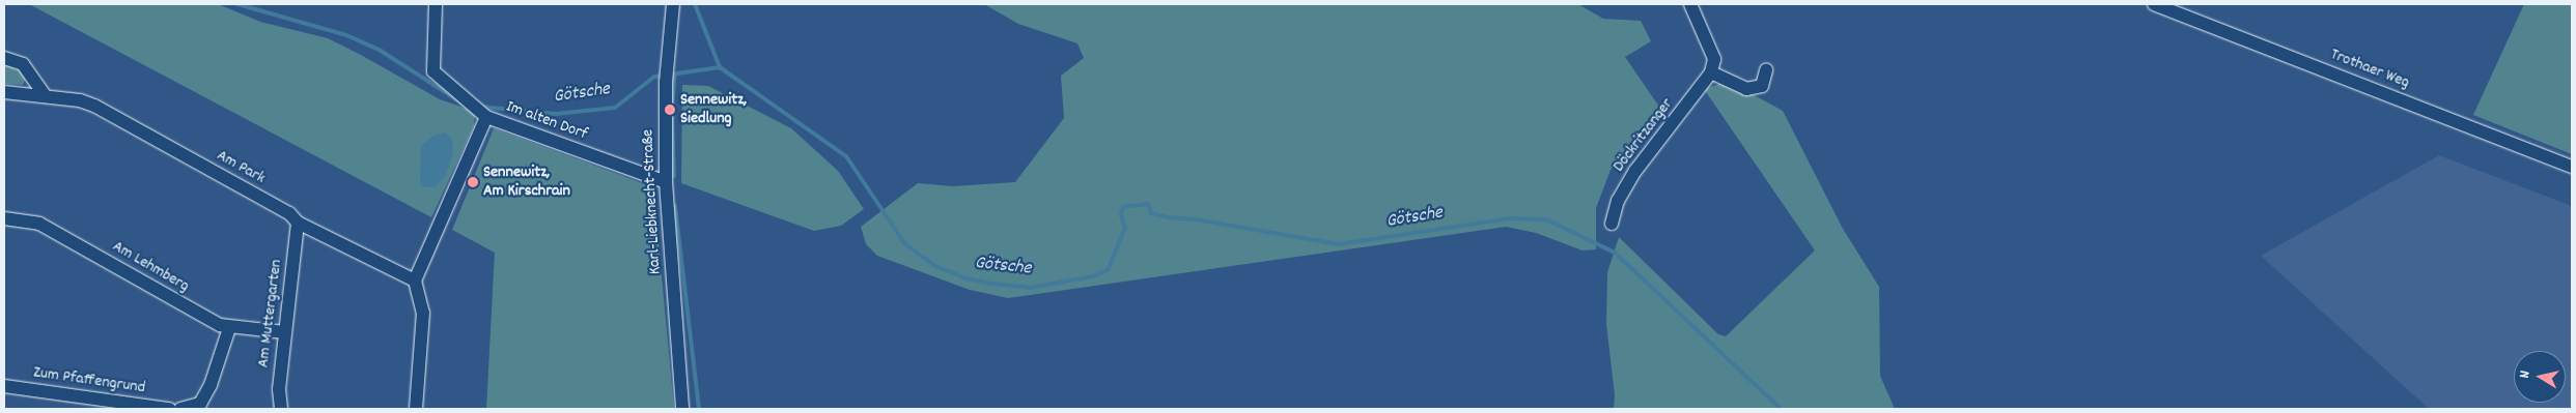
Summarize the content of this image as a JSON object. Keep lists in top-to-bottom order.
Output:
{
  "streets": {
    "street": [
      "Trothaer Weg",
      "Im alten Dorf",
      "Döckritzanger",
      "Am Park",
      "Karl-Liebknecht-Straße",
      "Am Lehmberg",
      "Am Muttergarten",
      "Zum Pfaffengrund"
    ]
  },
  "crossings": [
    ["Im alten Dorf", "Karl-Liebknecht-Straße"],
    ["Am Park", "Am Muttergarten"],
    ["Am Lehmberg", "Am Muttergarten"]
  ],
  "water": ["Götsche"],
  "places": ["Sennewitz, Siedlung", "Sennewitz, Am Kirschrain"],
  "north": "left"
}
